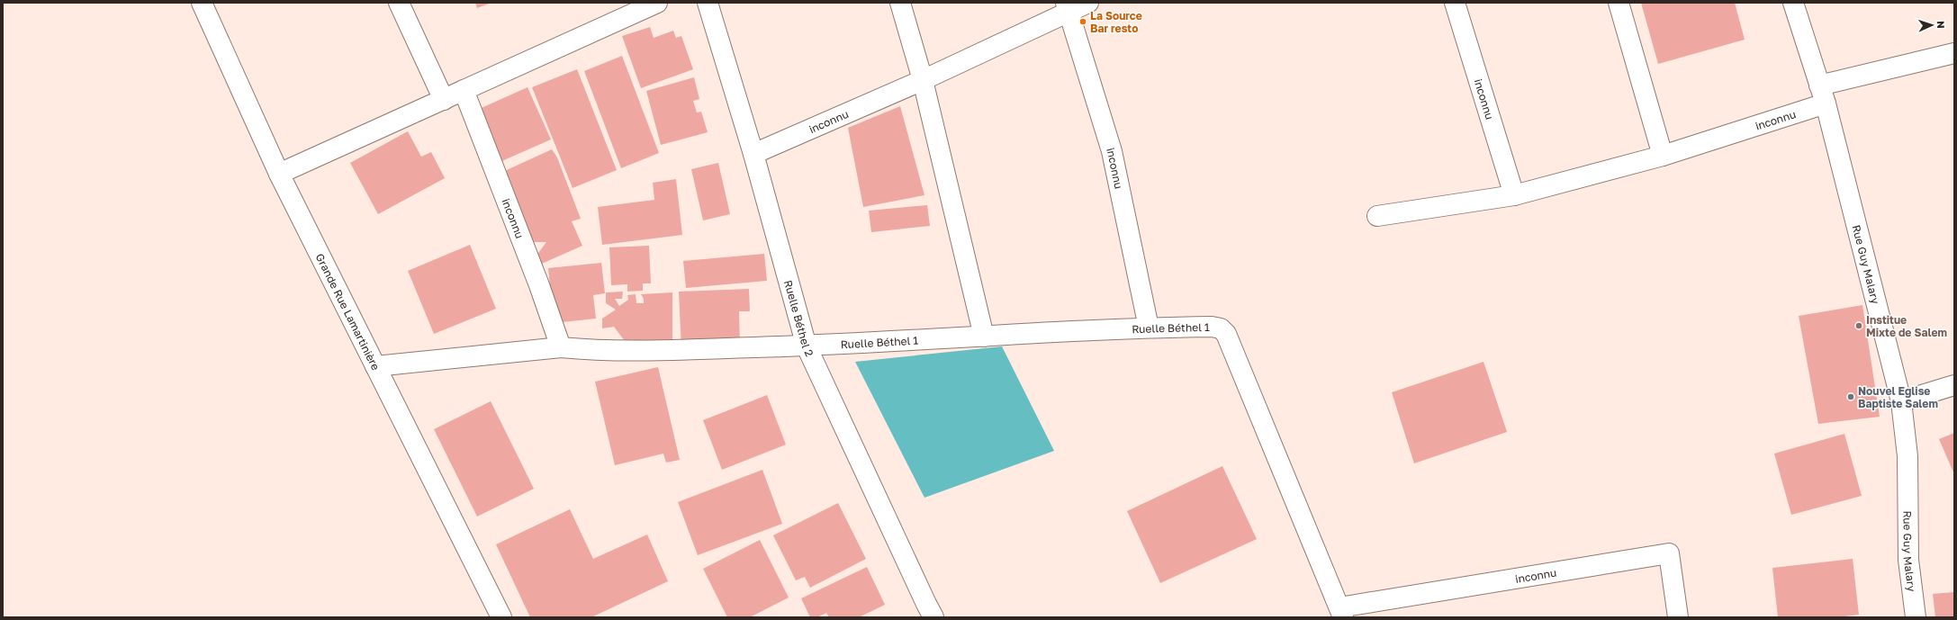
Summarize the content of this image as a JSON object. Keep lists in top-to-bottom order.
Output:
{
  "streets": {
    "street": [
      "inconnu",
      "Rue Guy Malary",
      "Grande Rue Lamartinière",
      "Ruelle Béthel 2",
      "Ruelle Béthel 1"
    ]
  },
  "crossings": [
    ["inconnu", "Rue Guy Malary"],
    ["inconnu", "Ruelle Béthel 2"],
    ["inconnu", "Ruelle Béthel 1"],
    ["Ruelle Béthel 2", "Ruelle Béthel 1"]
  ],
  "places": ["La Source Bar resto", "Institue Mixte de Salem", "Nouvel Eglise Baptiste Salem"],
  "north": "right"
}
